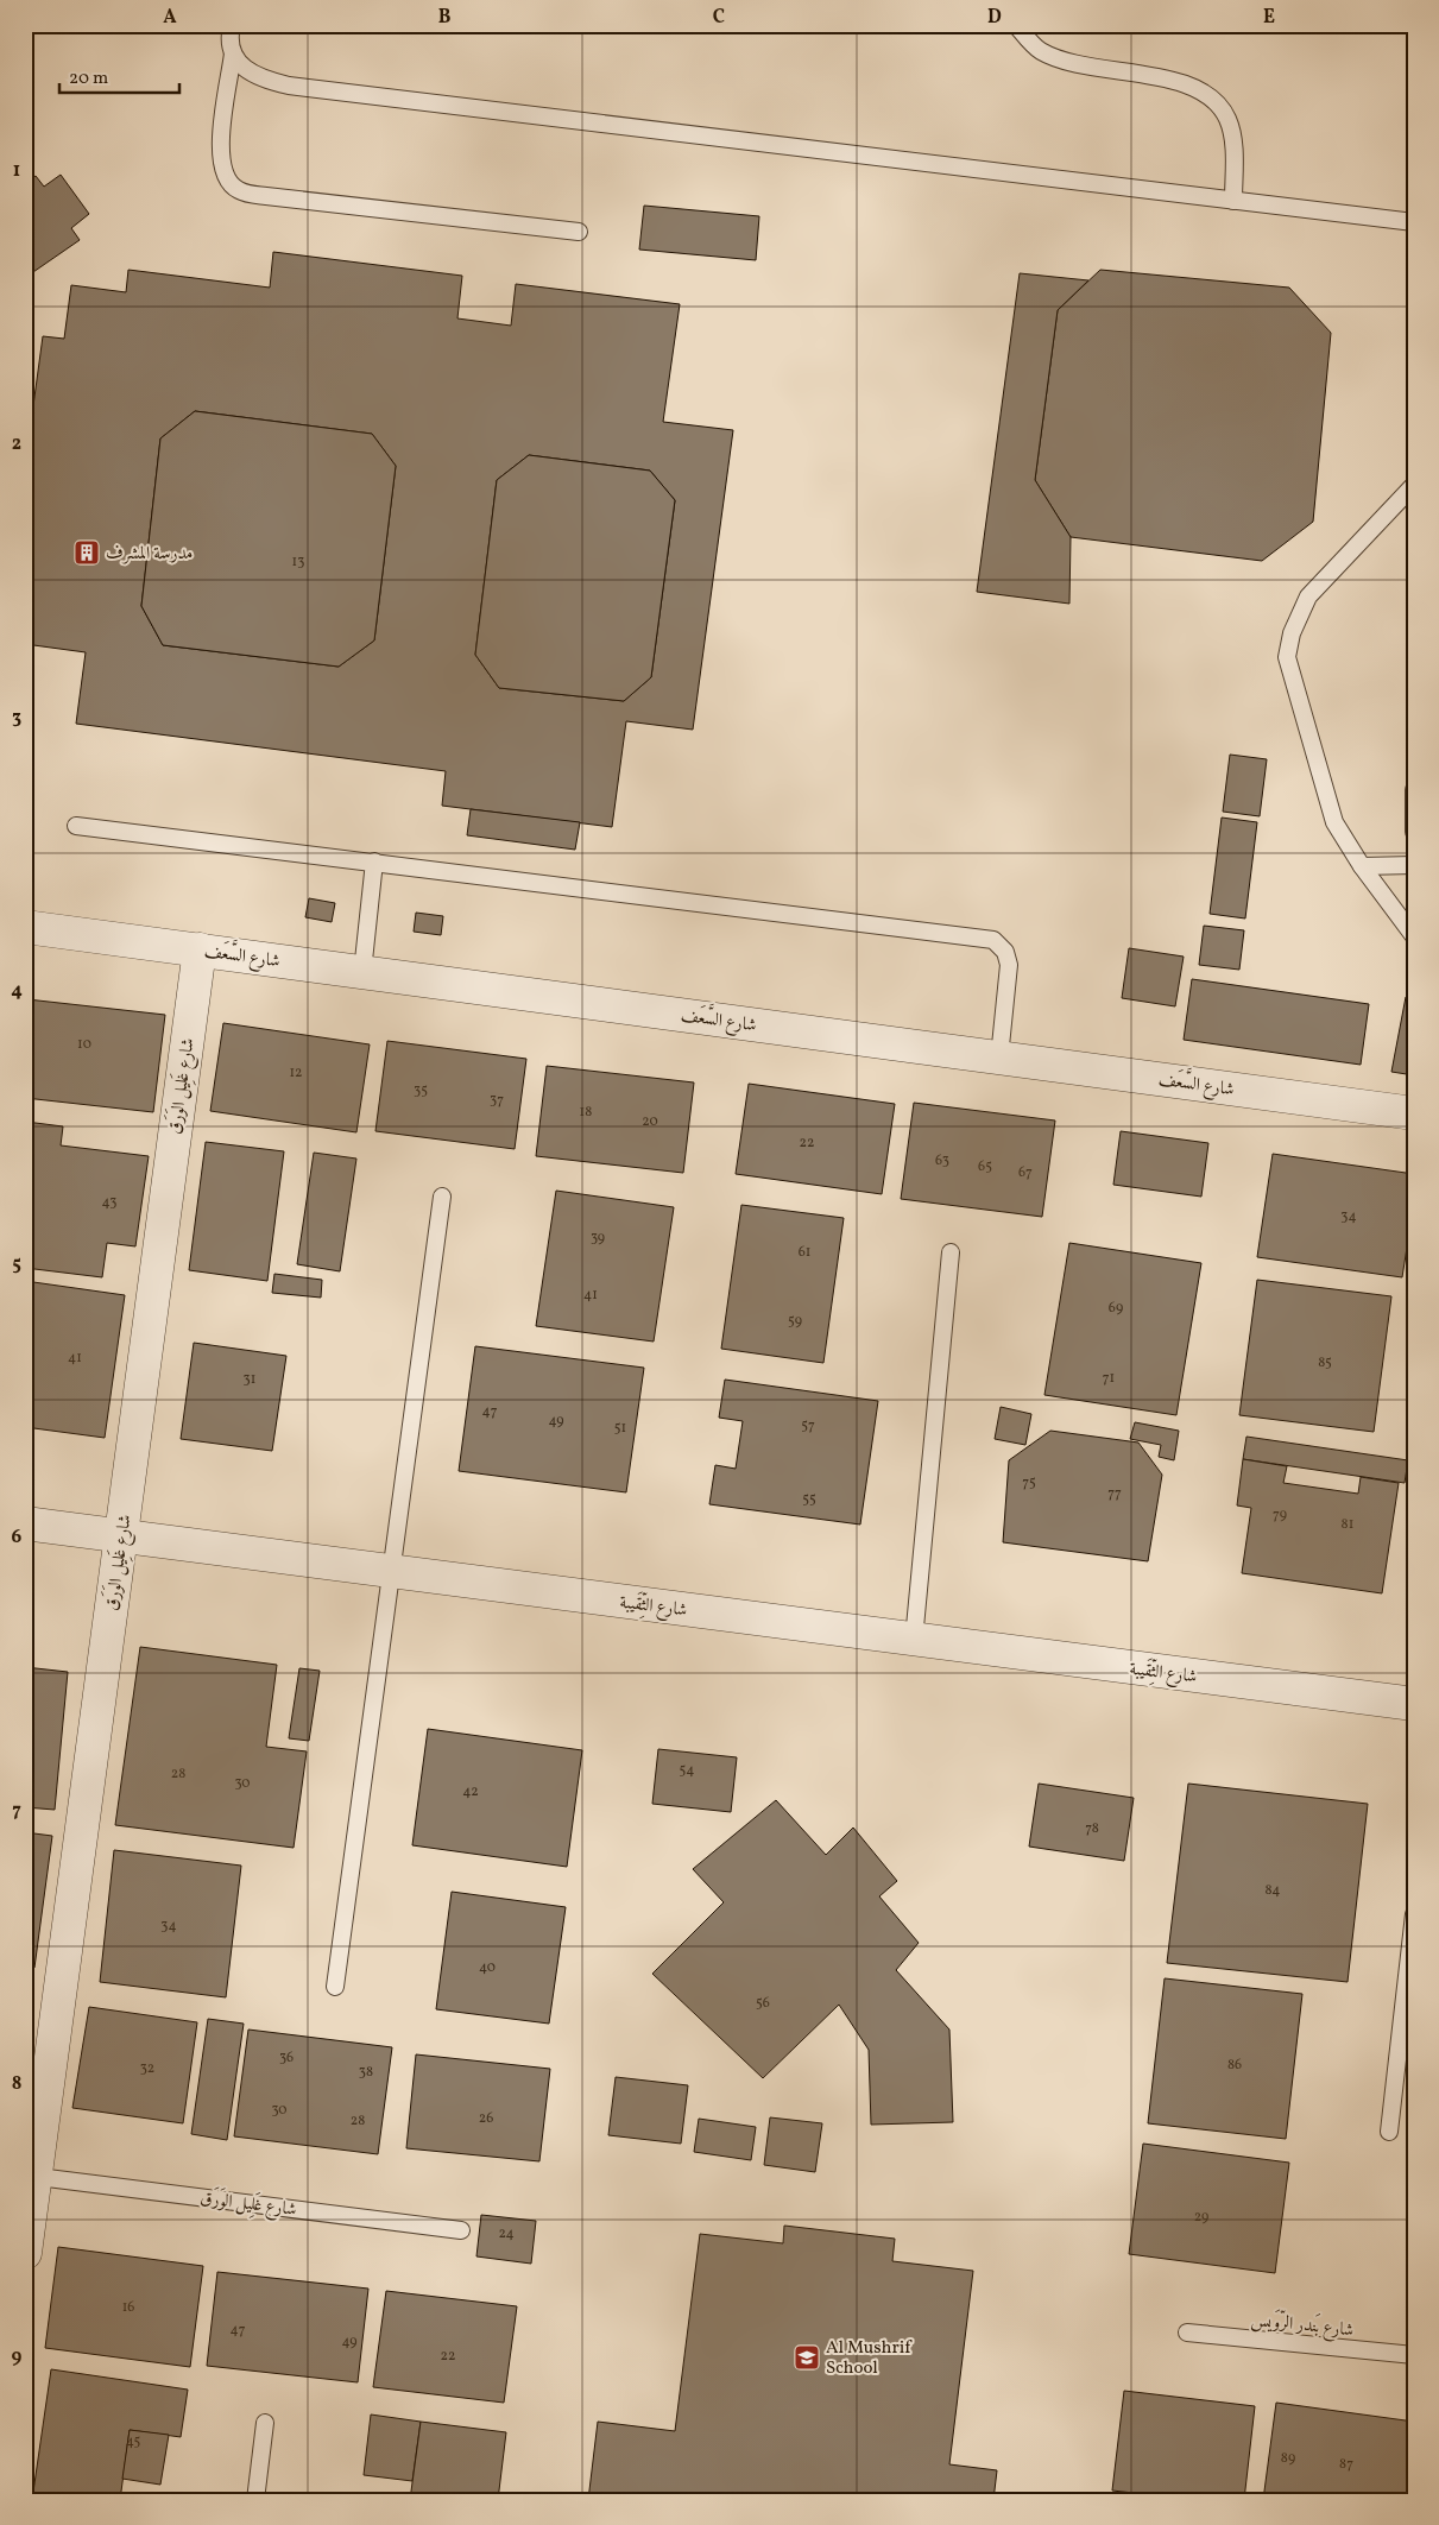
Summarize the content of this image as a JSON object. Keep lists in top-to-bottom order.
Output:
{
  "streets": {
    "street": ["شارع السَّعَف", "شارع غَلِيل الوَرَق", "شارع الثِّقَيبة"],
    "lane": ["شارع بَندر الرّوَيس"]
  },
  "crossings": [
    ["شارع السَّعَف", "شارع غَلِيل الوَرَق"],
    ["شارع غَلِيل الوَرَق", "شارع الثِّقَيبة"]
  ],
  "places": {
    "building": ["مدرسة المشرف"],
    "school or university": ["Al Mushrif School"]
  },
  "house_numbers": [
    "13",
    "10",
    "12",
    "35",
    "37",
    "18",
    "20",
    "22",
    "63",
    "65",
    "67",
    "43",
    "34",
    "39",
    "61",
    "41",
    "69",
    "59",
    "41",
    "85",
    "71",
    "31",
    "47",
    "49",
    "57",
    "51",
    "75",
    "77",
    "55",
    "79",
    "81",
    "54",
    "28",
    "30",
    "42",
    "78",
    "84",
    "34",
    "40",
    "56",
    "36",
    "86",
    "32",
    "38",
    "30",
    "26",
    "28",
    "29",
    "24",
    "16",
    "47",
    "49",
    "22",
    "45",
    "89",
    "87"
  ],
  "scale_bar": "20 m",
  "grid": {
    "columns": [
      "A",
      "B",
      "C",
      "D",
      "E"
    ],
    "rows": [
      "1",
      "2",
      "3",
      "4",
      "5",
      "6",
      "7",
      "8",
      "9"
    ]
  }
}
